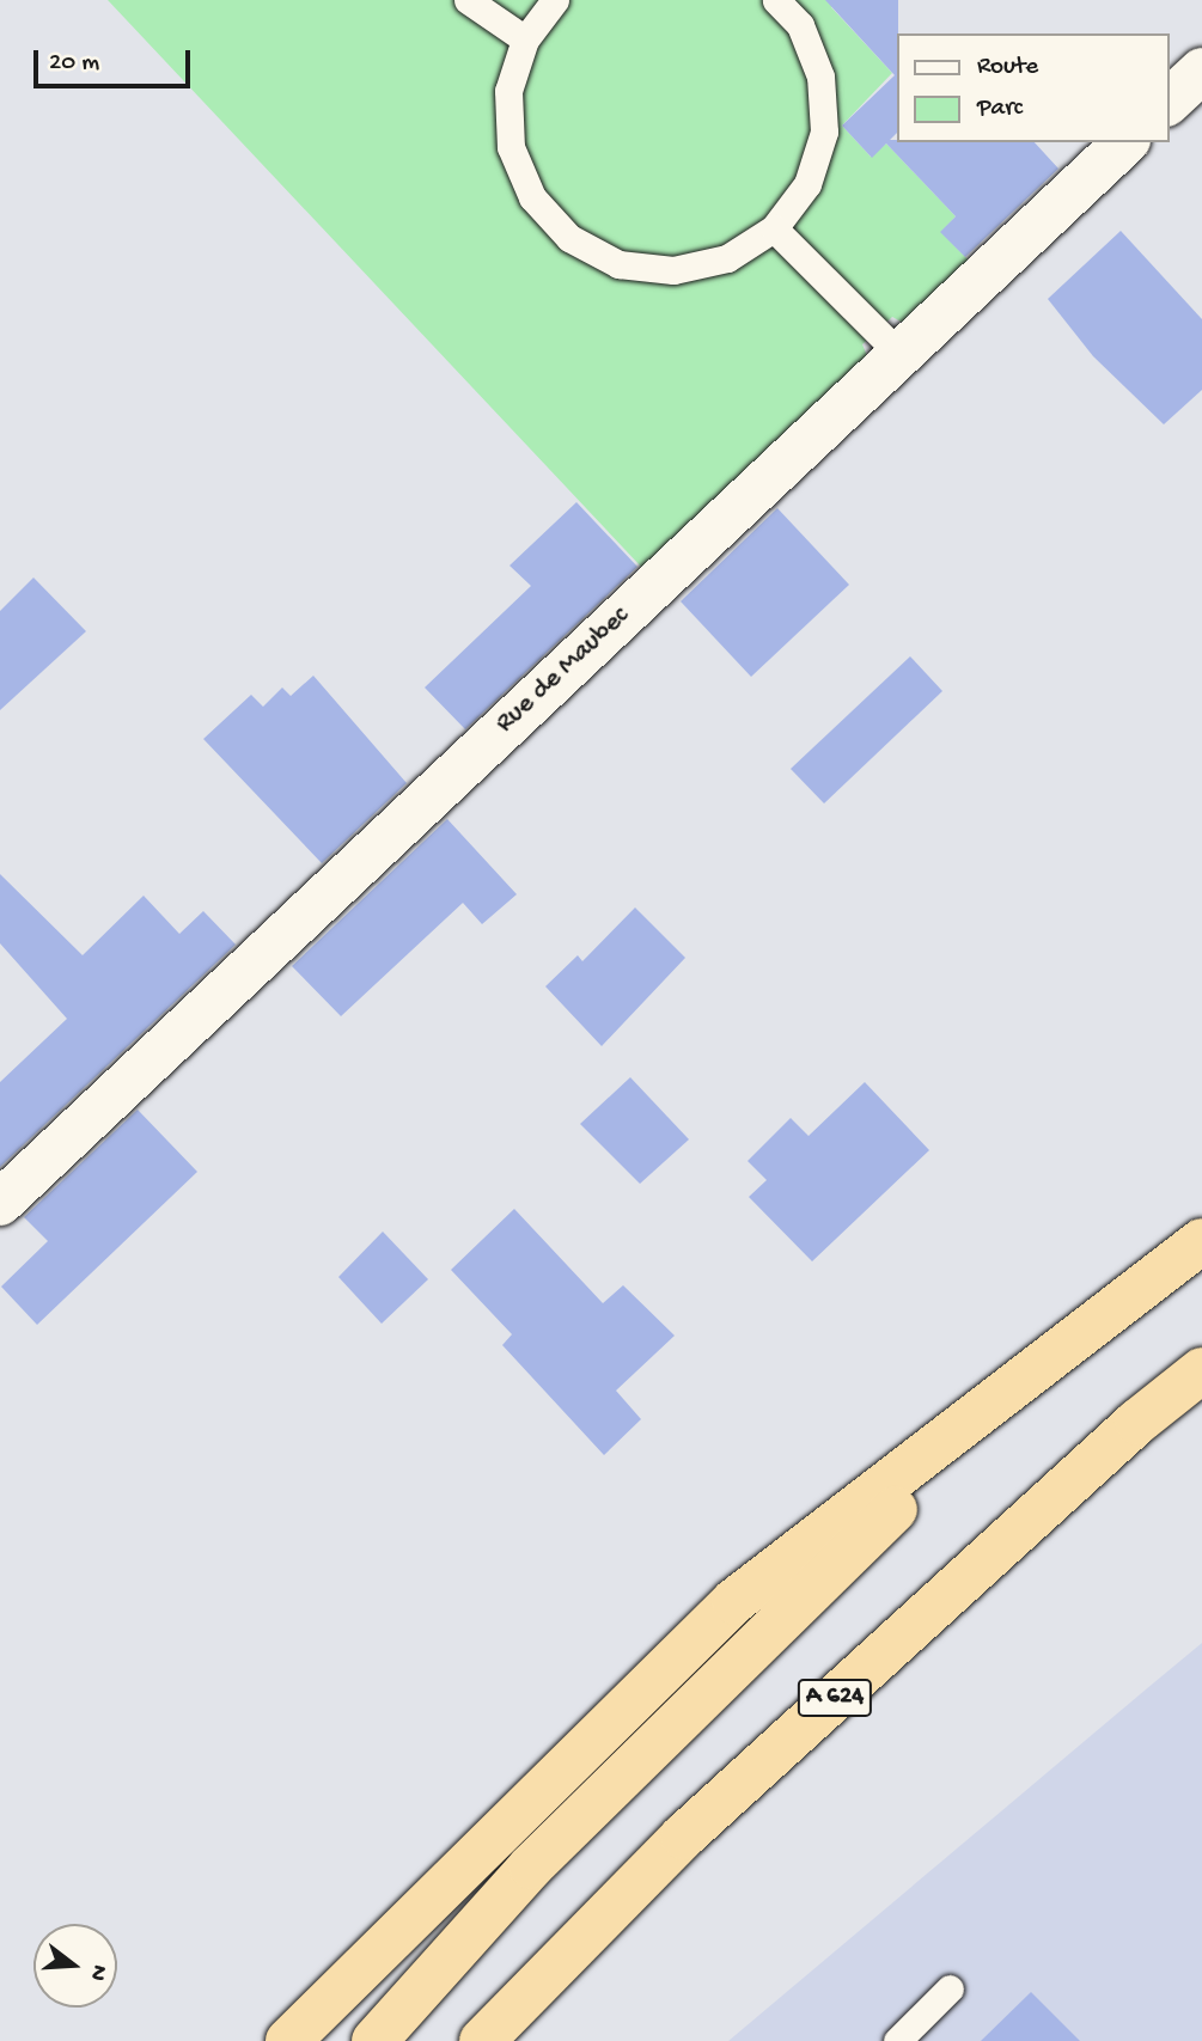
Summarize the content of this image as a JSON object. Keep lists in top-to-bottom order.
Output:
{
  "streets": {
    "highway": ["A 624"],
    "street": ["Rue de Maubec"]
  },
  "legend": ["Route", "Parc"],
  "scale_bar": "20 m",
  "north": "right"
}
